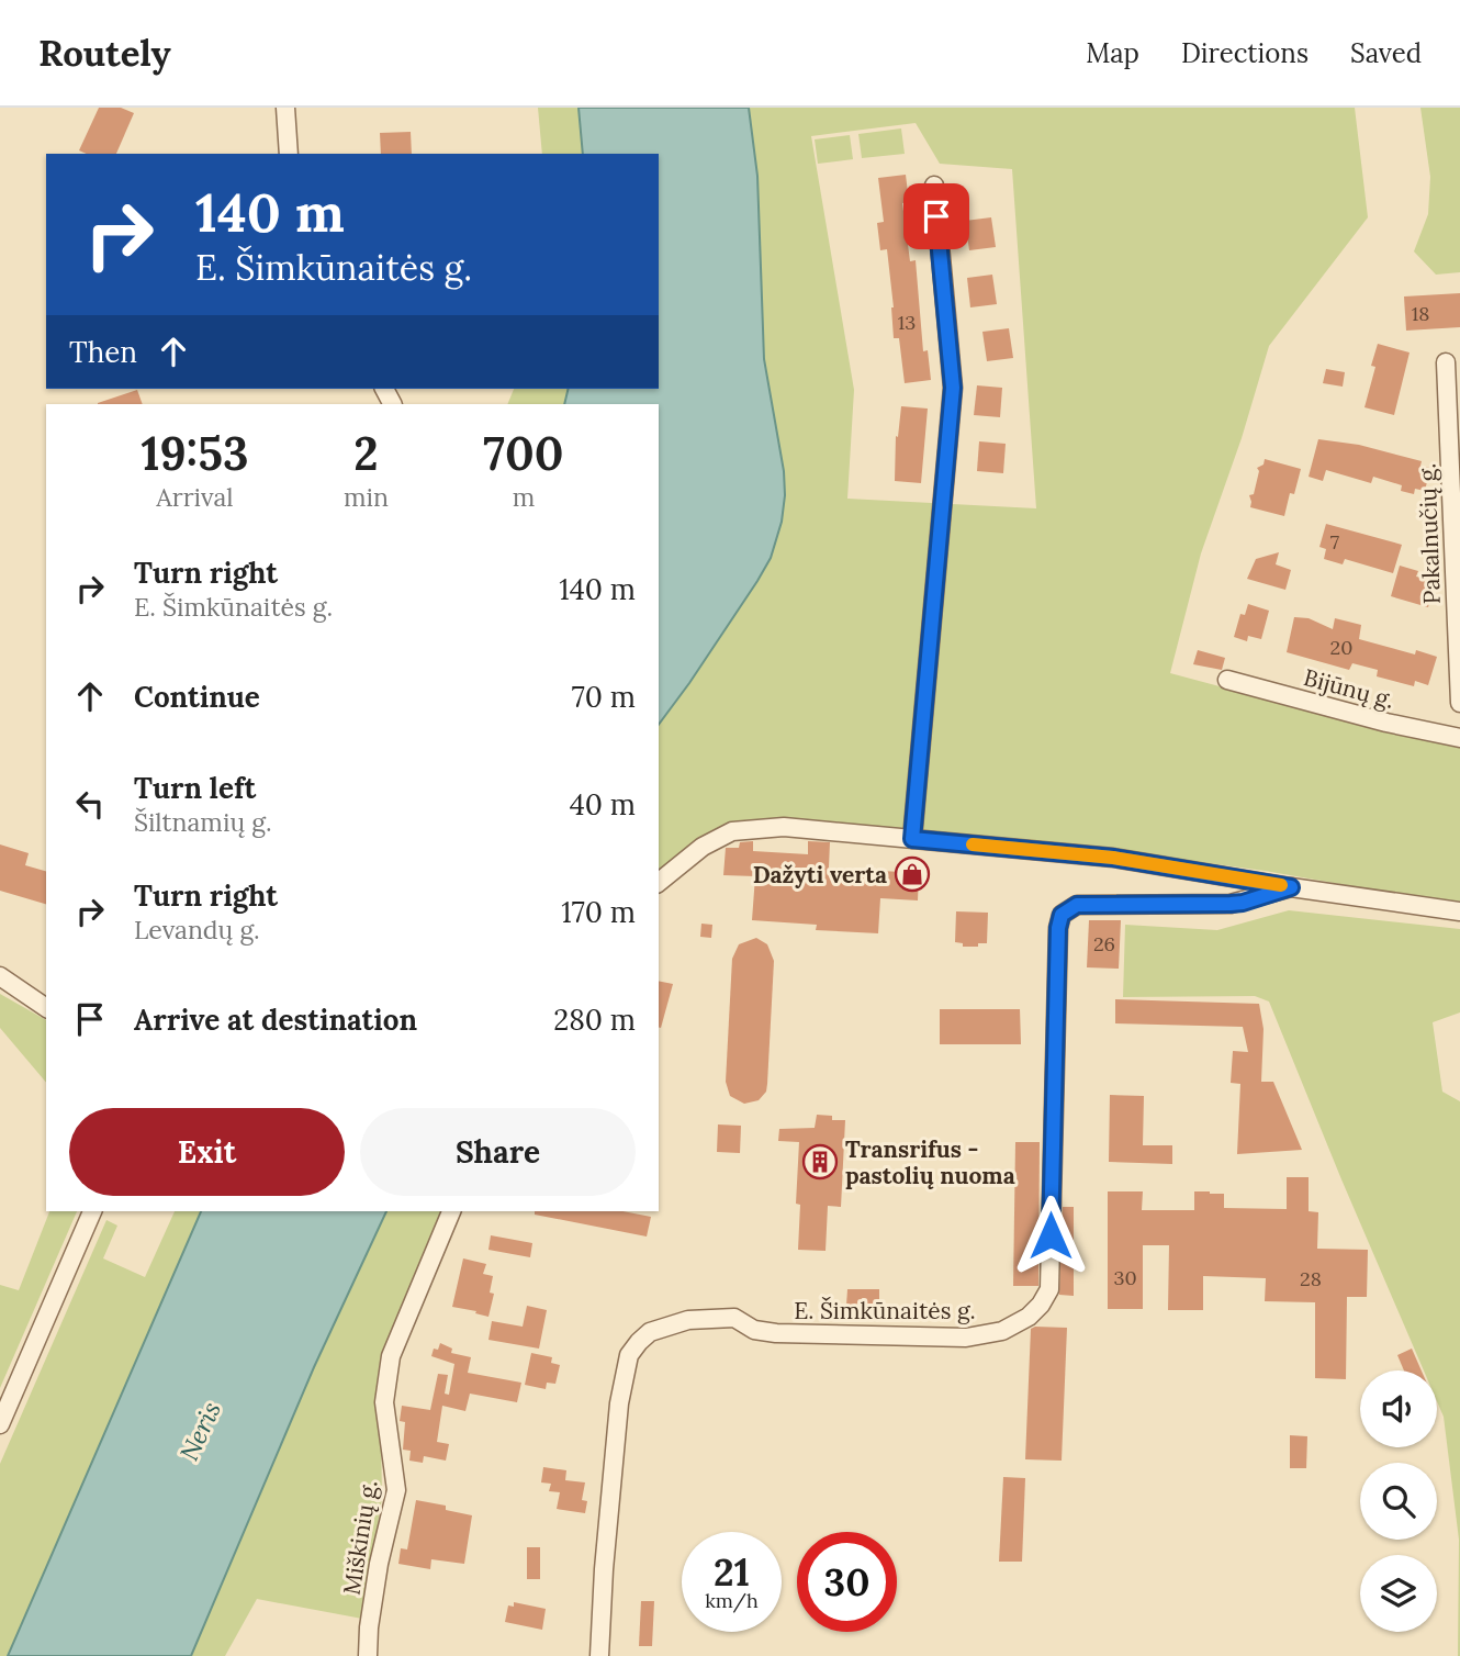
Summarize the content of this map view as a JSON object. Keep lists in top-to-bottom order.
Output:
{
  "streets": {
    "street": [
      "Pakalnučių g.",
      "Bijūnų g.",
      "E. Šimkūnaitės g.",
      "Miškinių g."
    ]
  },
  "water": ["Neris"],
  "places": {
    "shop": ["Dažyti verta"],
    "building": ["Transrifus - pastolių nuoma"]
  },
  "house_numbers": [
    "18",
    "13",
    "7",
    "20",
    "26",
    "30",
    "28"
  ],
  "page": {
    "header": "Routely",
    "nav": ["Map", "Directions", "Saved"],
    "turn": ["140 m", "E. Šimkūnaitės g."],
    "then": "Then",
    "eta": [
      "19:53",
      "Arrival",
      "2",
      "min",
      "700",
      "m"
    ],
    "list": [
      {
        "name": "Turn right",
        "note": "E. Šimkūnaitės g.",
        "value": "140 m"
      },
      {
        "name": "Continue",
        "value": "70 m"
      },
      {
        "name": "Turn left",
        "note": "Šiltnamių g.",
        "value": "40 m"
      },
      {
        "name": "Turn right",
        "note": "Levandų g.",
        "value": "170 m"
      },
      {
        "name": "Arrive at destination",
        "value": "280 m"
      }
    ],
    "buttons": ["Exit", "Share"],
    "speed": "21 km/h",
    "limit": "30"
  }
}
